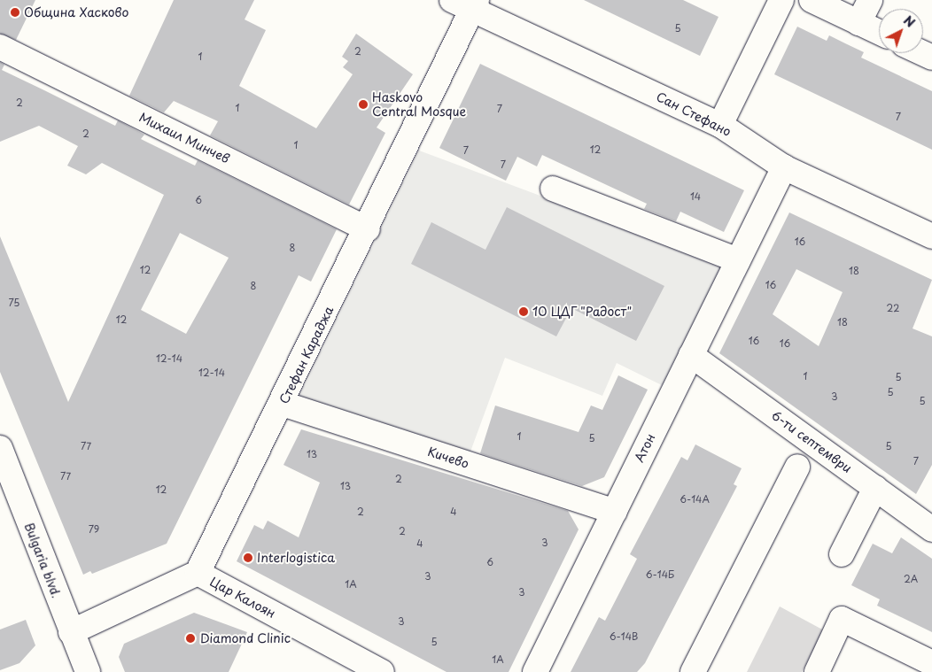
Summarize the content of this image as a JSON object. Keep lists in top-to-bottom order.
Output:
{
  "streets": {
    "street": [
      "Сан Стефано",
      "Михаил Минчев",
      "Стефан Караджа",
      "6-ти септември",
      "Атон",
      "Кичево",
      "Bulgaria blvd.",
      "Цар Калоян"
    ]
  },
  "crossings": [
    ["Сан Стефано", "Стефан Караджа"],
    ["Сан Стефано", "Атон"],
    ["Михаил Минчев", "Стефан Караджа"],
    ["Стефан Караджа", "Кичево"],
    ["Стефан Караджа", "Цар Калоян"],
    ["6-ти септември", "Атон"],
    ["Атон", "Кичево"]
  ],
  "places": [
    "Община Хасково",
    "Haskovo Central Mosque",
    "10 ЦДГ \"Радост\"",
    "Interlogistica",
    "Diamond Clinic"
  ],
  "house_numbers": [
    "5",
    "2",
    "1",
    "2",
    "1",
    "7",
    "7",
    "2",
    "1",
    "12",
    "7",
    "7",
    "14",
    "6",
    "16",
    "8",
    "12",
    "18",
    "16",
    "8",
    "75",
    "22",
    "12",
    "18",
    "16",
    "16",
    "12-14",
    "12-14",
    "1",
    "5",
    "5",
    "3",
    "5",
    "1",
    "5",
    "77",
    "5",
    "13",
    "7",
    "77",
    "2",
    "13",
    "12",
    "6-14А",
    "2",
    "4",
    "79",
    "2",
    "3",
    "4",
    "6",
    "6-14Б",
    "3",
    "2А",
    "1А",
    "3",
    "3",
    "6-14В",
    "5",
    "1А"
  ],
  "north": "top right"
}
